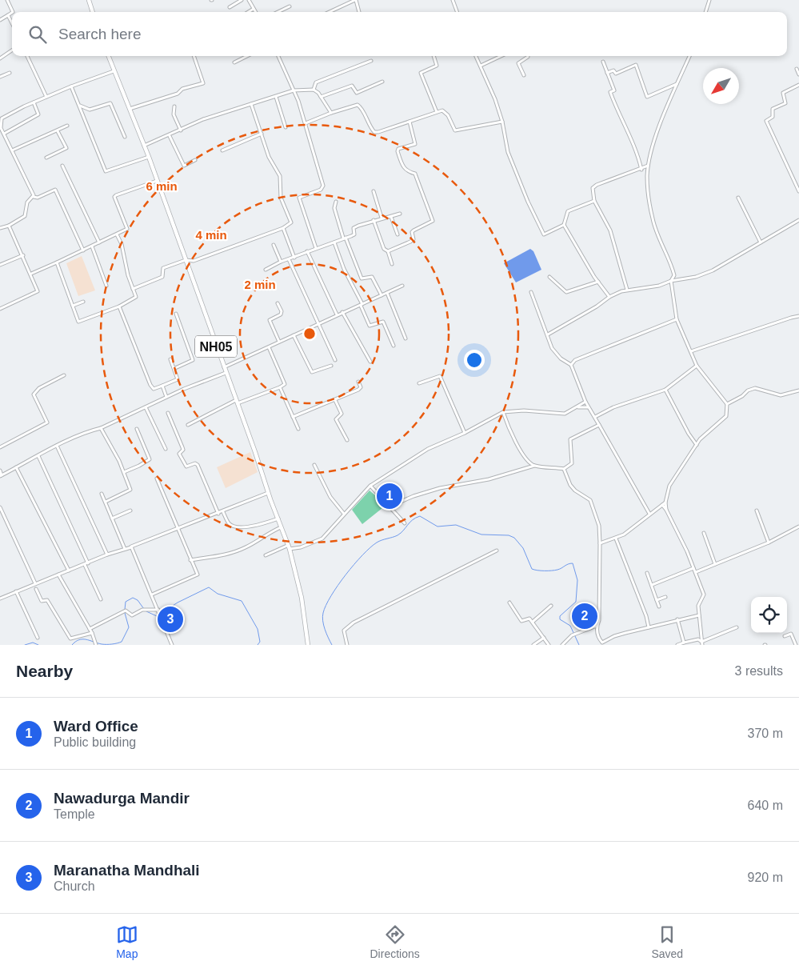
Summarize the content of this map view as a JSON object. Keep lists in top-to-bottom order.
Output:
{
  "streets": {
    "main road": ["NH05"]
  },
  "north": "bottom left",
  "page": {
    "search": "Search here",
    "pins": ["1", "2", "3"],
    "heading": ["Nearby", "3 results"],
    "list": [
      {
        "mark": "1",
        "name": "Ward Office",
        "note": "Public building",
        "value": "370 m"
      },
      {
        "mark": "2",
        "name": "Nawadurga Mandir",
        "note": "Temple",
        "value": "640 m"
      },
      {
        "mark": "3",
        "name": "Maranatha Mandhali",
        "note": "Church",
        "value": "920 m"
      }
    ],
    "nav": ["Map", "Directions", "Saved"]
  },
  "rings": ["6 min", "4 min", "2 min"]
}
